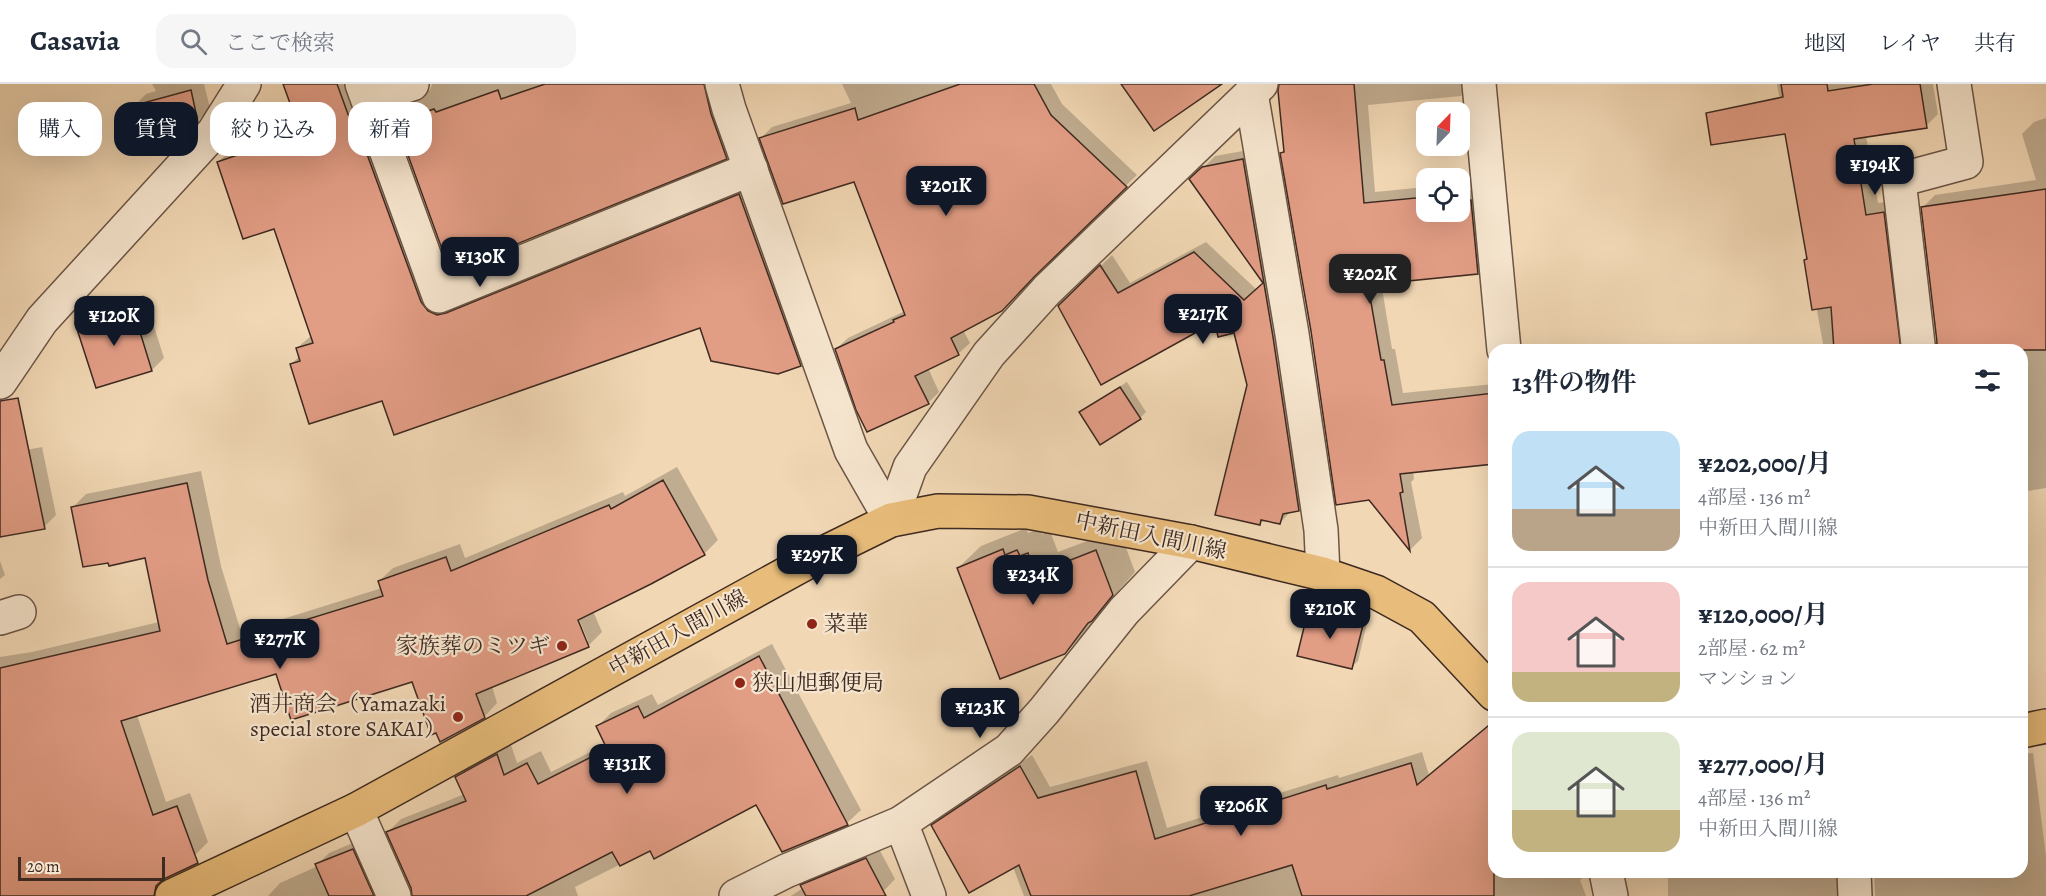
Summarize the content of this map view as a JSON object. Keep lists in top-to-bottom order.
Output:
{
  "streets": {
    "main road": ["中新田入間川線"]
  },
  "places": [
    "菜華",
    "家族葬のミツギ",
    "狭山旭郵便局",
    "酒井商会（Yamazaki special store SAKAI）"
  ],
  "scale_bar": "20 m",
  "north": "top right",
  "page": {
    "header": "Casavia",
    "search": "ここで検索",
    "nav": ["地図", "レイヤ", "共有"],
    "chip": [
      "購入",
      "賃貸",
      "絞り込み",
      "新着"
    ],
    "price": [
      "¥194K",
      "¥201K",
      "¥130K",
      "¥202K",
      "¥217K",
      "¥120K",
      "¥297K",
      "¥234K",
      "¥210K",
      "¥277K",
      "¥123K",
      "¥131K",
      "¥206K"
    ],
    "heading": "13件の物件",
    "list": [
      {
        "name": "¥202,000/月",
        "note": "4部屋 · 136 m² · 中新田入間川線"
      },
      {
        "name": "¥120,000/月",
        "note": "2部屋 · 62 m² · マンション"
      },
      {
        "name": "¥277,000/月",
        "note": "4部屋 · 136 m² · 中新田入間川線"
      }
    ],
    "scale": "20 m"
  }
}
